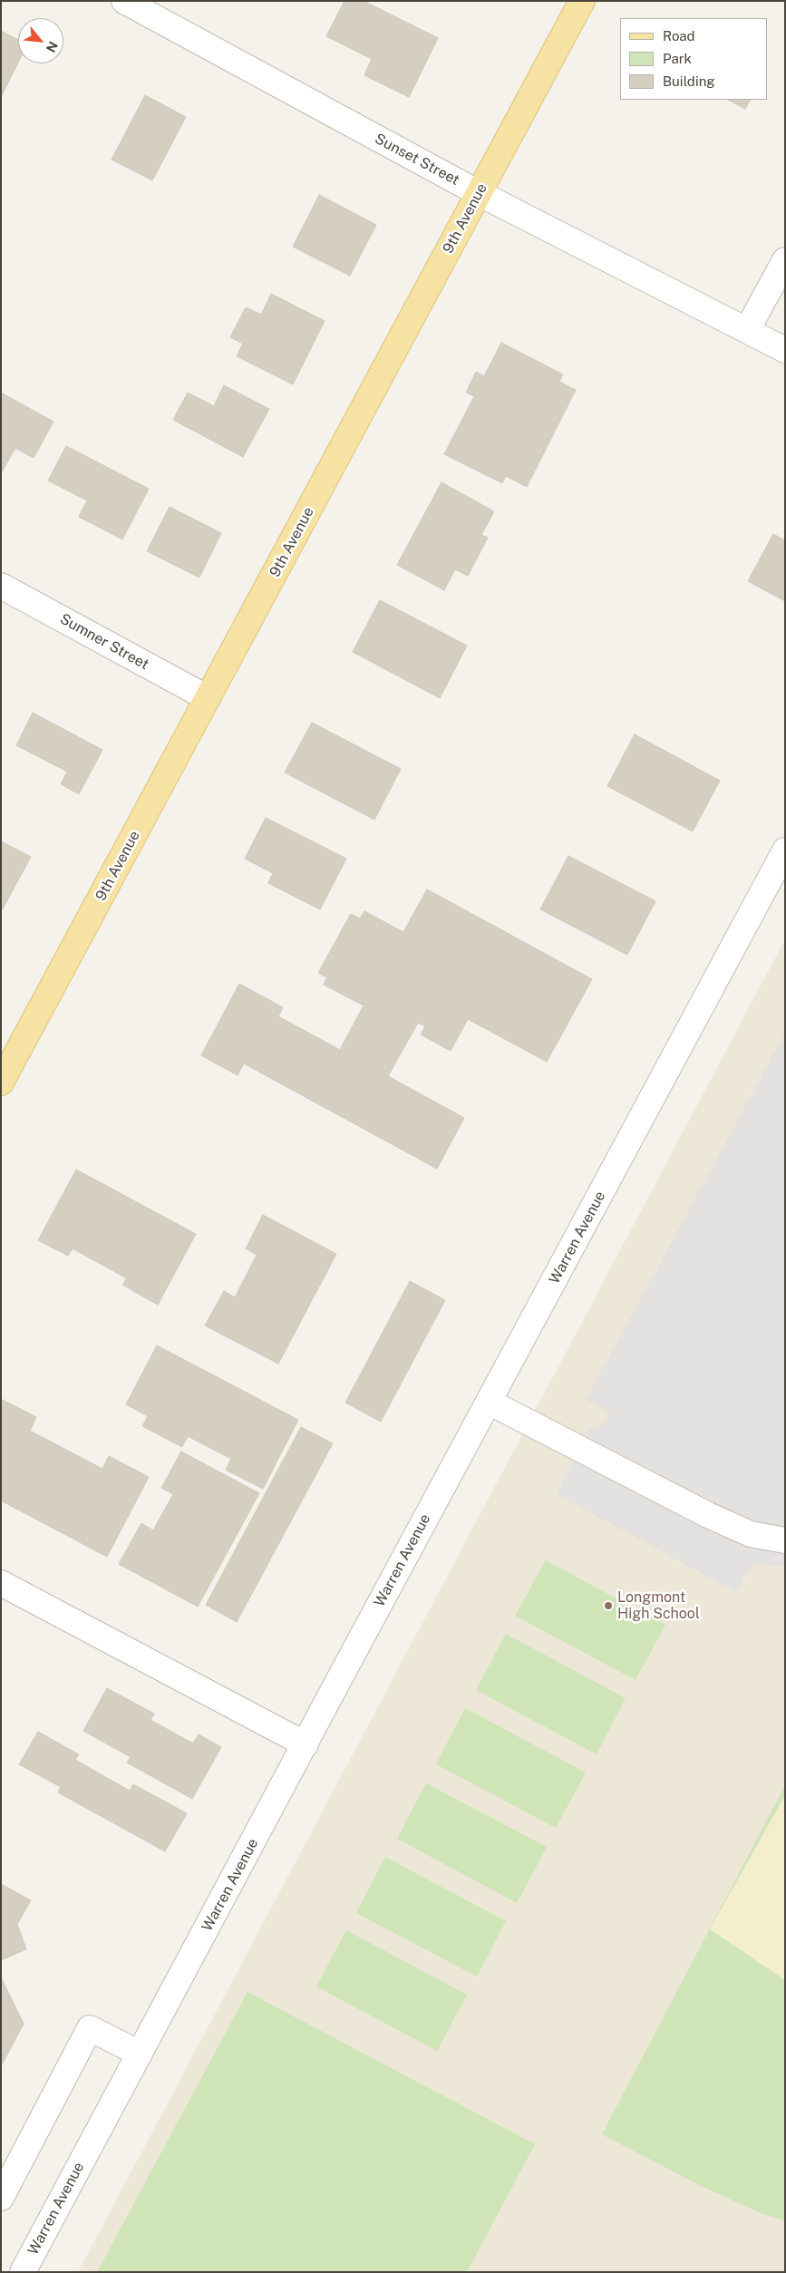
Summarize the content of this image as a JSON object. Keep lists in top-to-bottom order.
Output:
{
  "streets": {
    "main road": ["9th Avenue"],
    "street": ["Sunset Street", "Sumner Street", "Warren Avenue"]
  },
  "crossings": [
    ["Sunset Street", "9th Avenue"],
    ["9th Avenue", "Sumner Street"]
  ],
  "places": ["Longmont High School"],
  "legend": ["Road", "Park", "Building"],
  "north": "bottom right"
}
